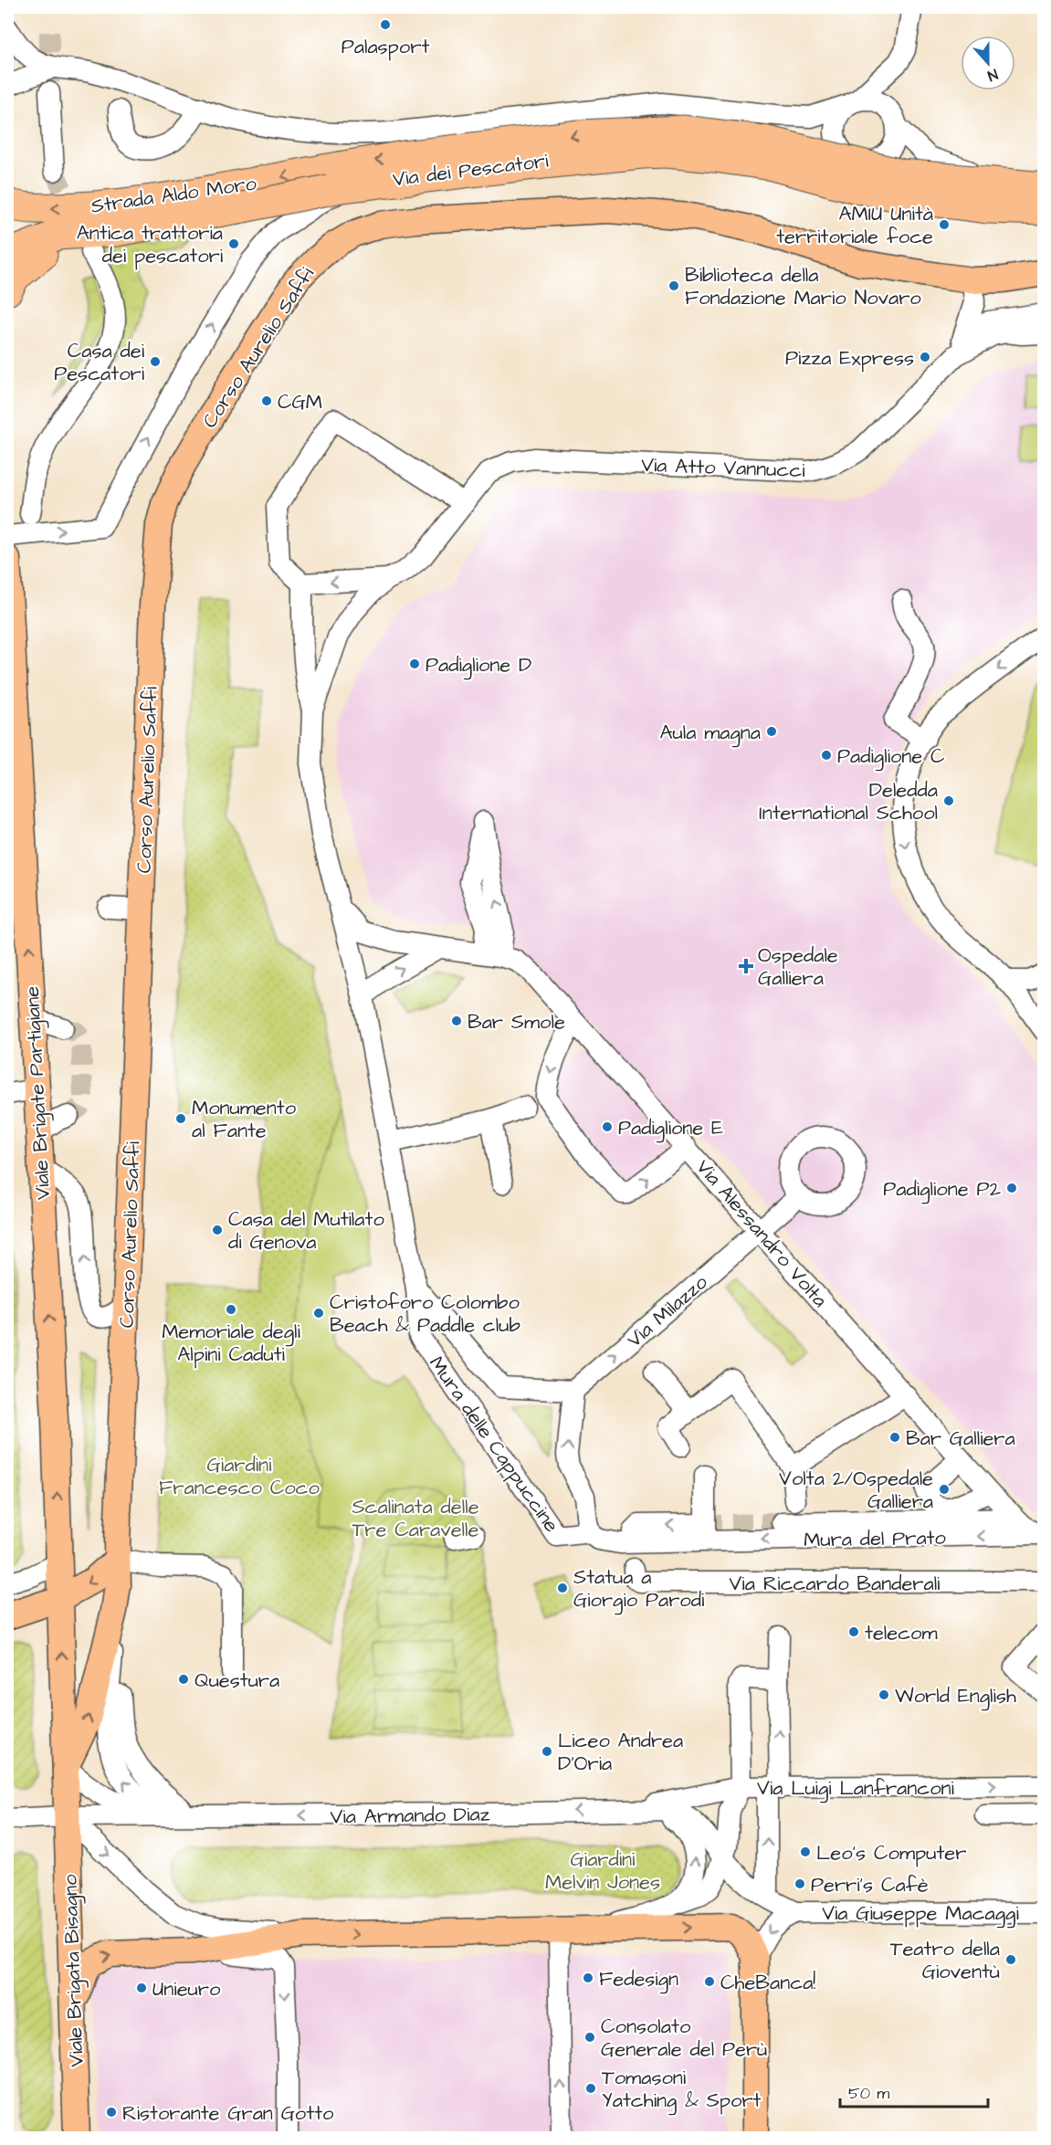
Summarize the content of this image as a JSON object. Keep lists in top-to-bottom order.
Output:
{
  "streets": {
    "highway": ["Strada Aldo Moro"],
    "main road": ["Corso Aurelio Saffi", "Viale Brigate Partigiane", "Viale Brigata Bisagno"],
    "street": [
      "Via dei Pescatori",
      "Via Atto Vannucci",
      "Via Alessandro Volta",
      "Via Milazzo",
      "Mura delle Cappuccine",
      "Mura del Prato",
      "Via Riccardo Banderali",
      "Via Luigi Lanfranconi",
      "Via Armando Diaz",
      "Via Giuseppe Macaggi"
    ]
  },
  "crossings": [
    ["Corso Aurelio Saffi", "Via Atto Vannucci"],
    ["Corso Aurelio Saffi", "Viale Brigate Partigiane"],
    ["Corso Aurelio Saffi", "Via Armando Diaz"],
    ["Via Atto Vannucci", "Mura delle Cappuccine"],
    ["Viale Brigate Partigiane", "Via Armando Diaz"],
    ["Viale Brigate Partigiane", "Viale Brigata Bisagno"],
    ["Via Alessandro Volta", "Via Milazzo"],
    ["Via Alessandro Volta", "Mura delle Cappuccine"],
    ["Via Alessandro Volta", "Mura del Prato"],
    ["Via Milazzo", "Mura delle Cappuccine"],
    ["Mura delle Cappuccine", "Mura del Prato"],
    ["Via Luigi Lanfranconi", "Via Armando Diaz"],
    ["Via Armando Diaz", "Via Giuseppe Macaggi"],
    ["Via Armando Diaz", "Viale Brigata Bisagno"]
  ],
  "one_way": ["Viale Brigate Partigiane", "Via Milazzo", "Via Luigi Lanfranconi"],
  "parks": ["Giardini Francesco Coco", "Scalinata delle Tre Caravelle", "Giardini Melvin Jones"],
  "places": {
    "other": [
      "Palasport",
      "AMIU Unità territoriale foce",
      "Antica trattoria dei pescatori",
      "Biblioteca della Fondazione Mario Novaro",
      "Pizza Express",
      "Casa dei Pescatori",
      "CGM",
      "Padiglione D",
      "Aula magna",
      "Padiglione C",
      "Deledda International School",
      "Bar Smole",
      "Monumento al Fante",
      "Padiglione E",
      "Padiglione P2",
      "Casa del Mutilato di Genova",
      "Memoriale degli Alpini Caduti",
      "Cristoforo Colombo Beach & Paddle club",
      "Bar Galliera",
      "Volta 2/Ospedale Galliera",
      "Statua a Giorgio Parodi",
      "telecom",
      "Questura",
      "World English",
      "Liceo Andrea D'Oria",
      "Leo's Computer",
      "Perri's Cafè",
      "Teatro della Gioventù",
      "Fedesign",
      "CheBanca!",
      "Unieuro",
      "Consolato Generale del Perù",
      "Tomasoni Yatching & Sport",
      "Ristorante Gran Gotto"
    ],
    "health": ["Ospedale Galliera"]
  },
  "scale_bar": "50 m",
  "north": "bottom"
}
